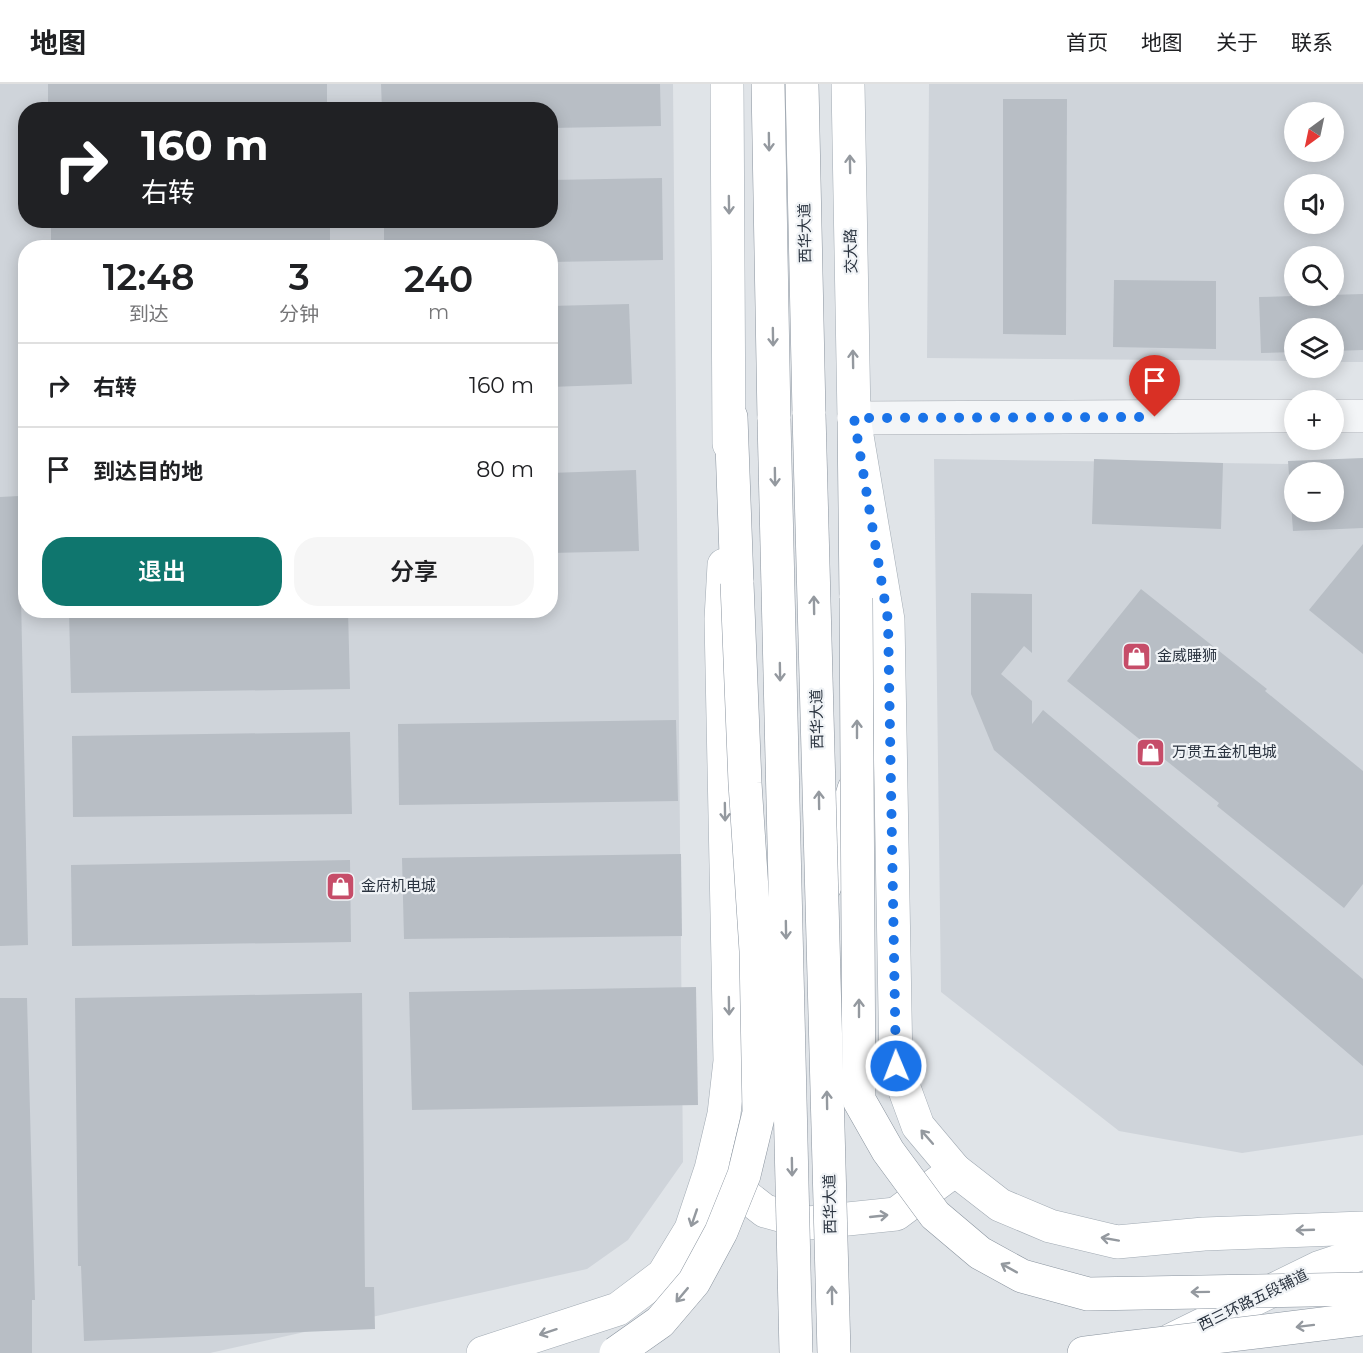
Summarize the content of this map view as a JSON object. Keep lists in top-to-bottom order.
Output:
{
  "streets": {
    "main road": ["西华大道", "交大路", "西三环路五段辅道"]
  },
  "places": {
    "shop": ["金威睡狮", "万贯五金机电城", "金府机电城"]
  },
  "north": "bottom left",
  "page": {
    "header": "地图",
    "nav": [
      "首页",
      "地图",
      "关于",
      "联系"
    ],
    "map_buttons": ["+", "−"],
    "turn": ["160 m", "右转"],
    "eta": [
      "12:48",
      "到达",
      "3",
      "分钟",
      "240",
      "m"
    ],
    "list": [
      {
        "name": "右转",
        "value": "160 m"
      },
      {
        "name": "到达目的地",
        "value": "80 m"
      }
    ],
    "buttons": ["退出", "分享"]
  }
}
